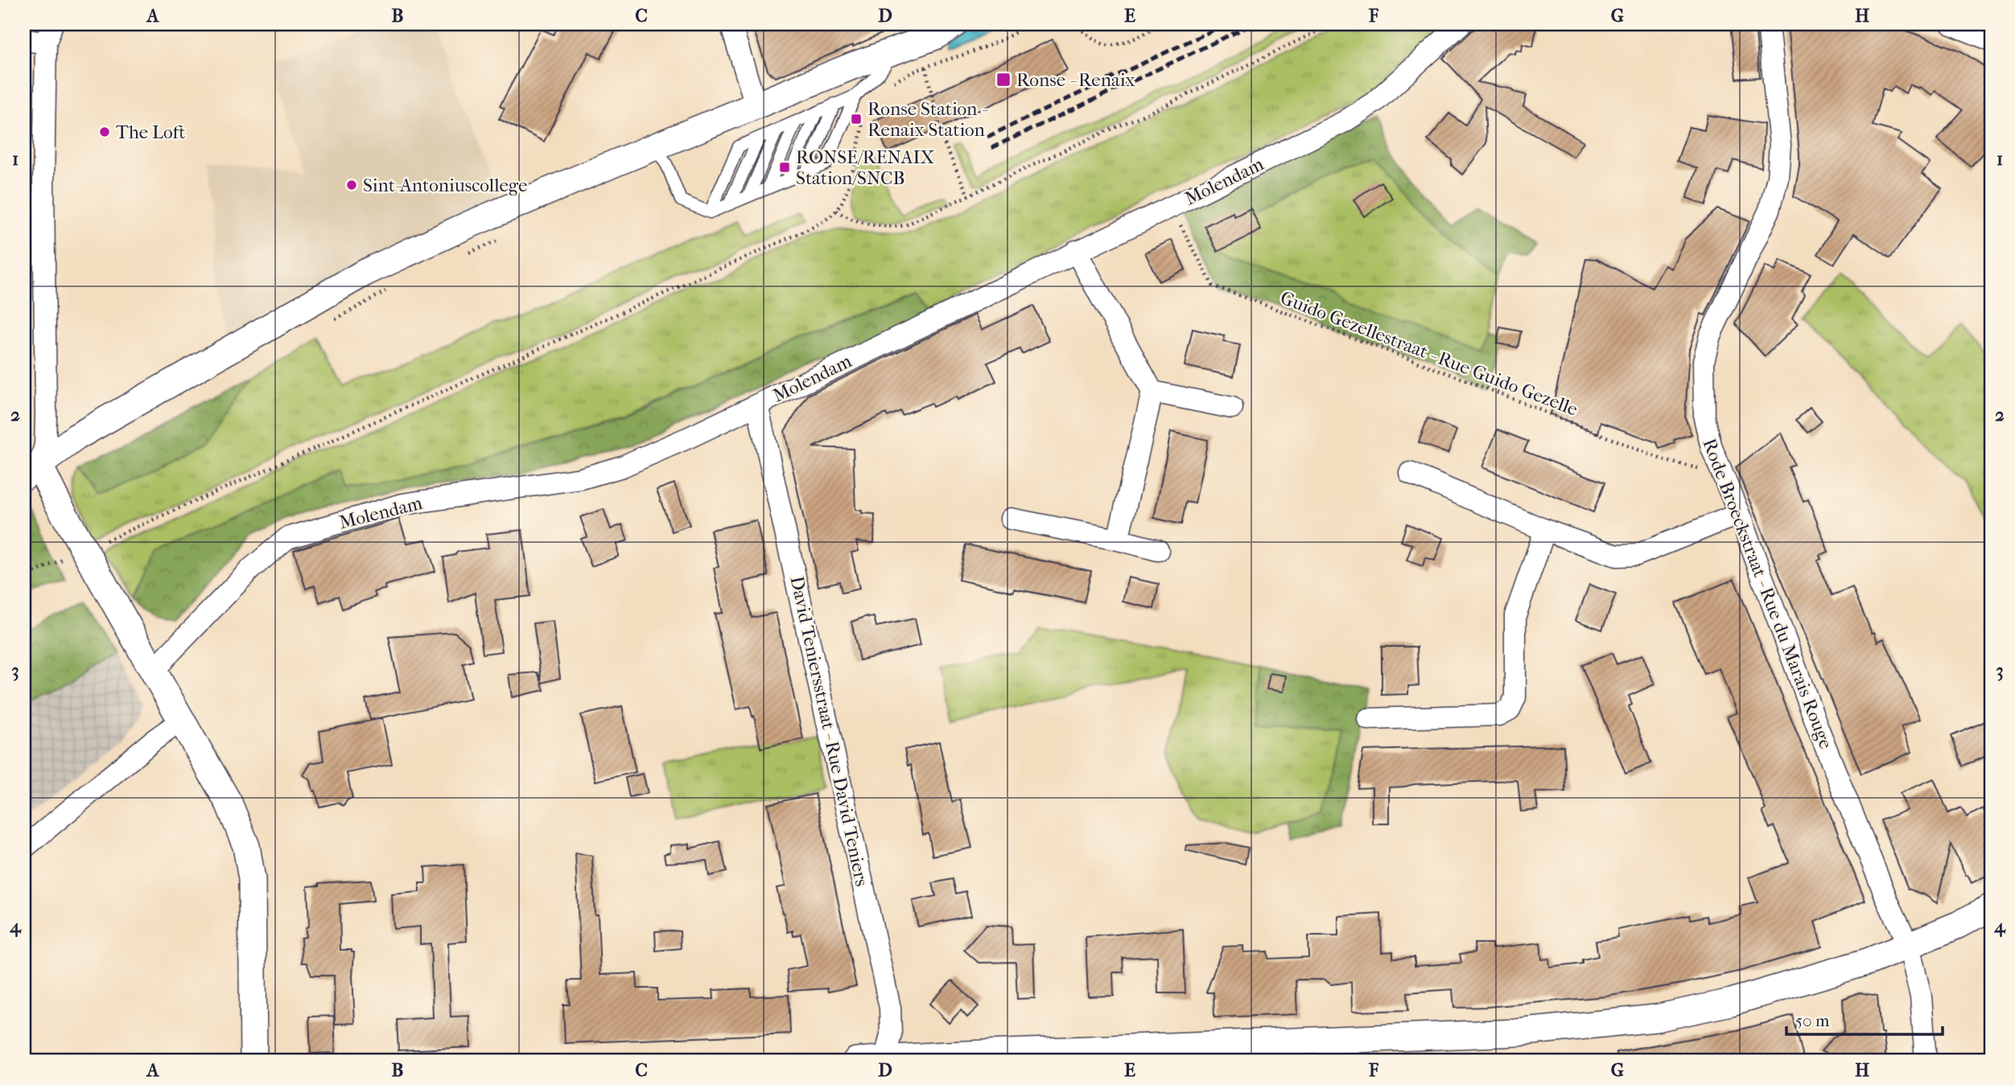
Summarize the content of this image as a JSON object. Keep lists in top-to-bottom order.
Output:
{
  "streets": {
    "street": ["Molendam", "Rode Broeckstraat - Rue du Marais Rouge", "David Teniersstraat - Rue David Teniers"],
    "path": ["Guido Gezellestraat - Rue Guido Gezelle"]
  },
  "crossings": [
    ["Molendam", "Guido Gezellestraat - Rue Guido Gezelle"],
    ["Molendam", "David Teniersstraat - Rue David Teniers"],
    ["Guido Gezellestraat - Rue Guido Gezelle", "Rode Broeckstraat - Rue du Marais Rouge"]
  ],
  "places": {
    "transit": ["Ronse - Renaix", "Ronse Station - Renaix Station", "RONSE/RENAIX Station/SNCB"],
    "other": ["The Loft", "Sint-Antoniuscollege"]
  },
  "scale_bar": "50 m",
  "grid": {
    "columns": [
      "A",
      "B",
      "C",
      "D",
      "E",
      "F",
      "G",
      "H"
    ],
    "rows": [
      "1",
      "2",
      "3",
      "4"
    ]
  }
}
